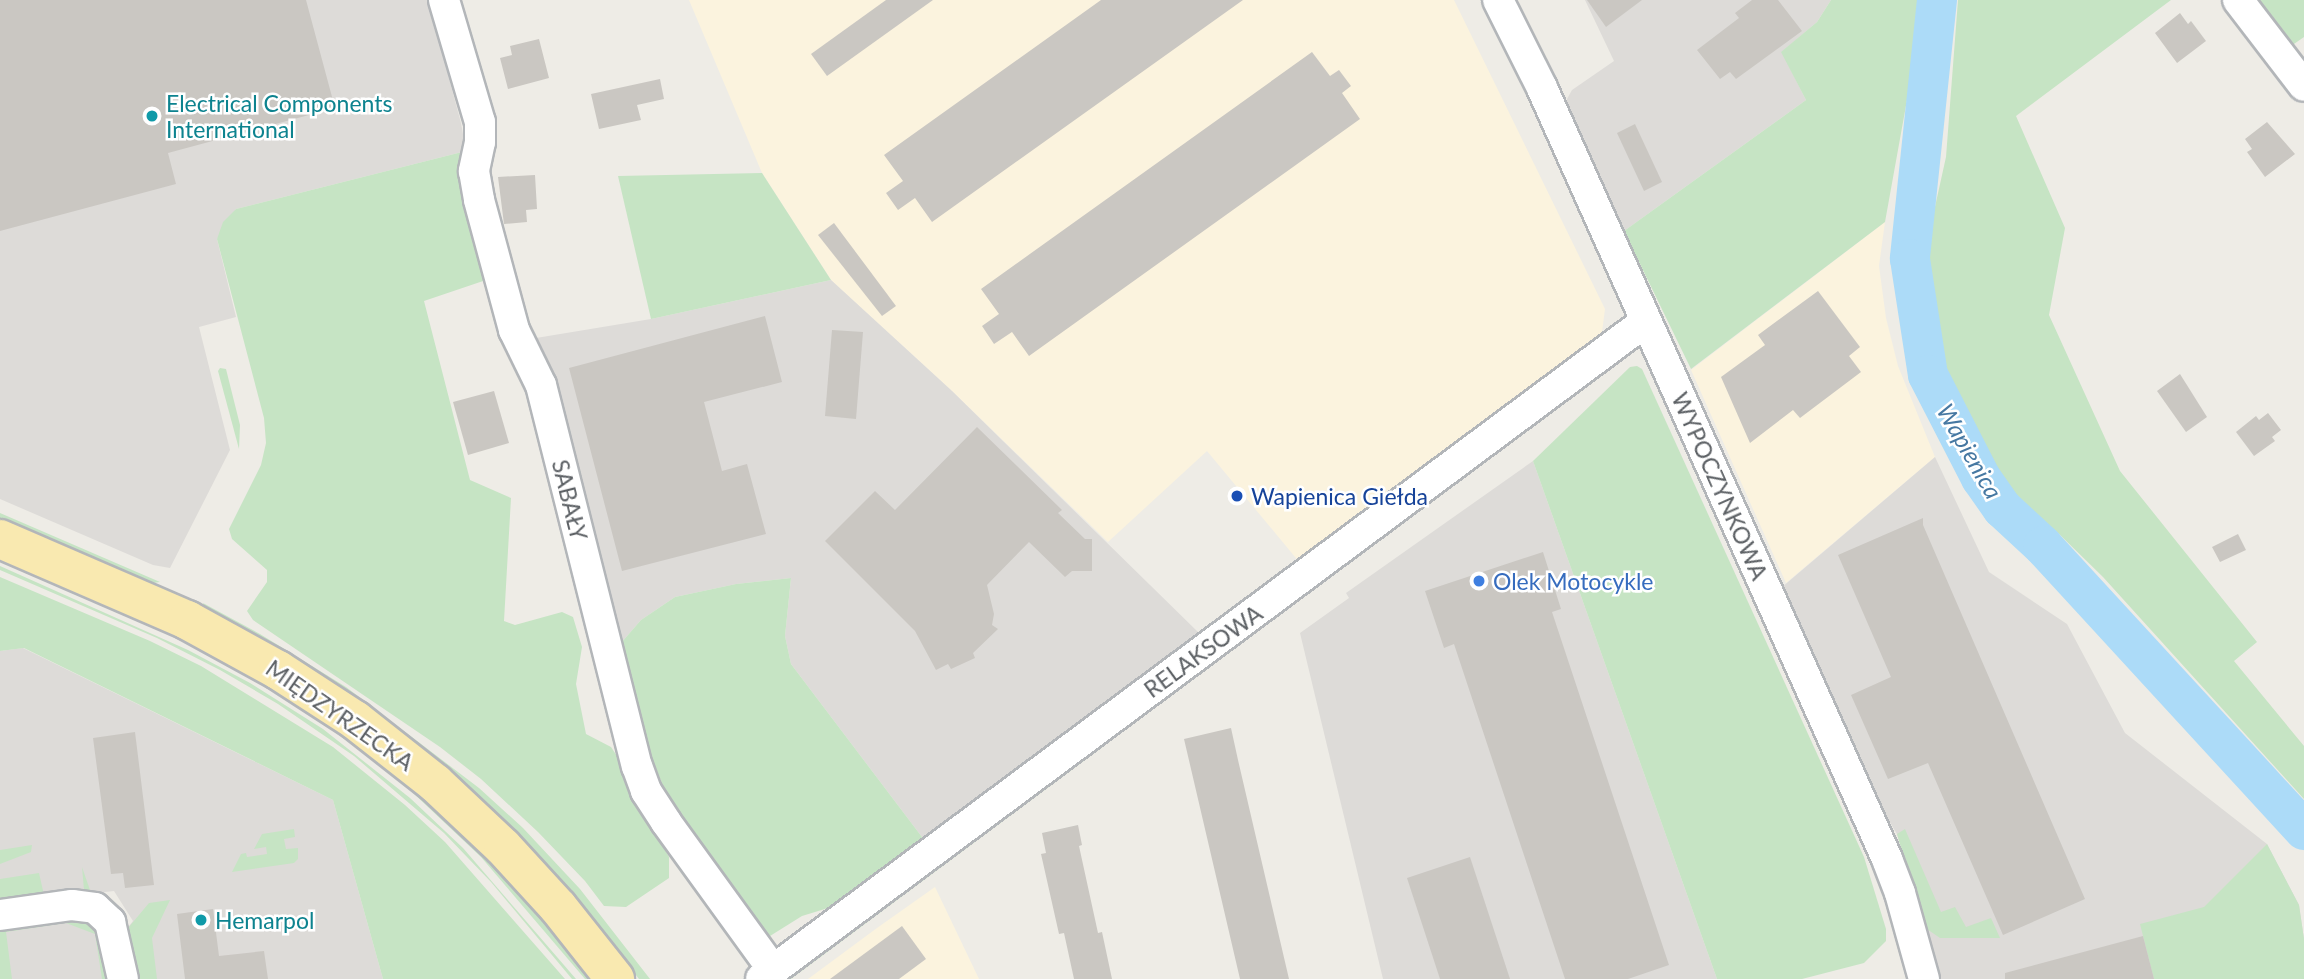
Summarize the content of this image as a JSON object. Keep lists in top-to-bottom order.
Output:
{
  "streets": {
    "main road": ["MIĘDZYRZECKA"],
    "street": ["WYPOCZYNKOWA", "SABAŁY", "RELAKSOWA"]
  },
  "crossings": [
    ["WYPOCZYNKOWA", "RELAKSOWA"],
    ["SABAŁY", "RELAKSOWA"]
  ],
  "water": ["Wapienica"],
  "places": [
    "Electrical Components International",
    "Wapienica Giełda",
    "Olek Motocykle",
    "Hemarpol"
  ]
}
